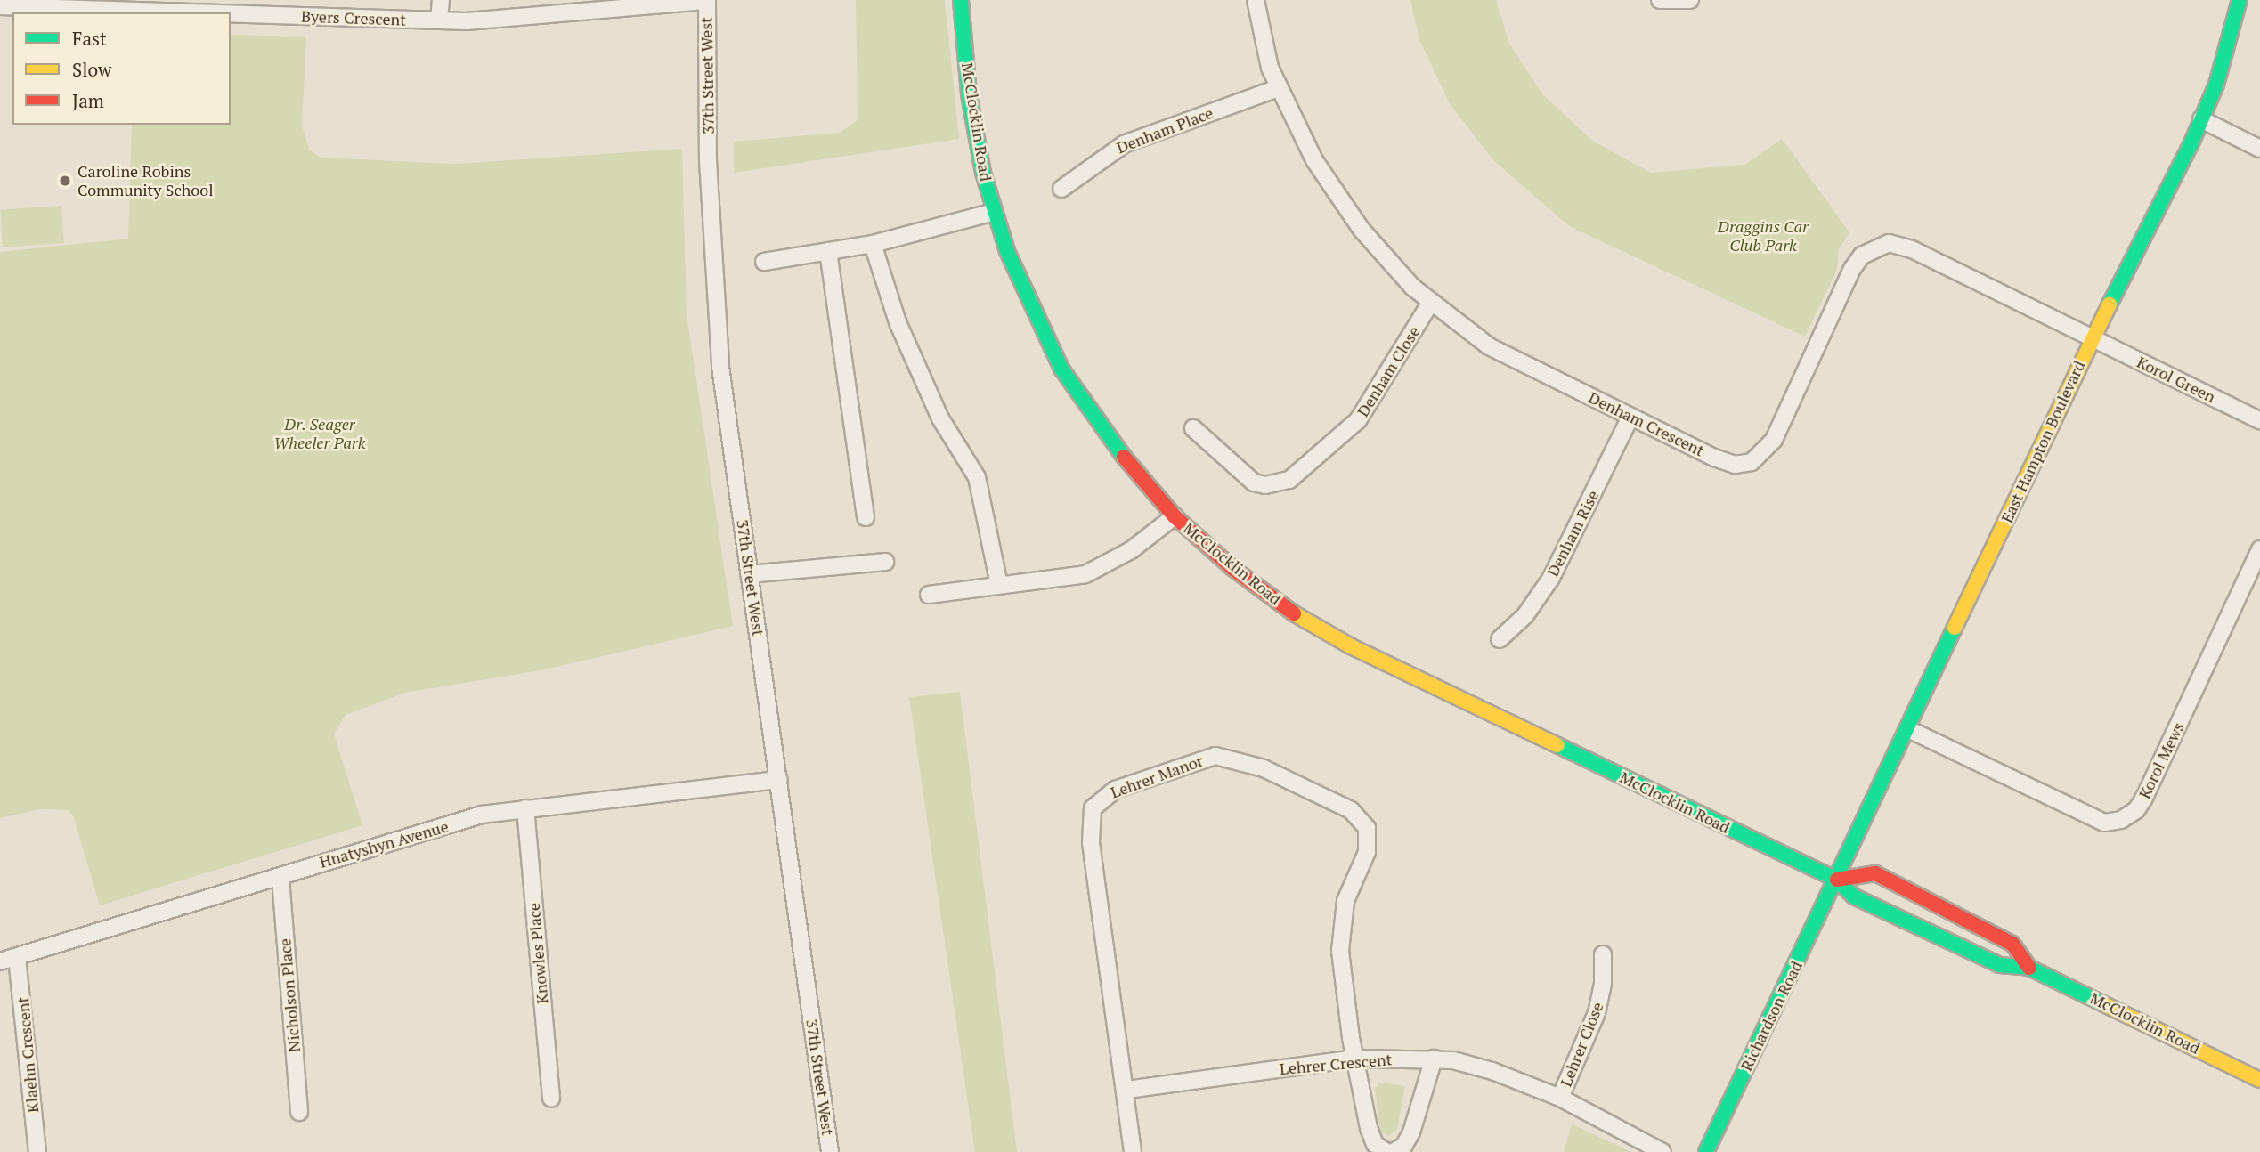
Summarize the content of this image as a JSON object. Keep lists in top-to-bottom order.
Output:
{
  "streets": {
    "street": [
      "Byers Crescent",
      "37th Street West",
      "McClocklin Road",
      "Denham Place",
      "Denham Close",
      "Korol Green",
      "Denham Crescent",
      "East Hampton Boulevard",
      "Denham Rise",
      "Korol Mews",
      "Lehrer Manor",
      "Hnatyshyn Avenue",
      "Knowles Place",
      "Nicholson Place",
      "Richardson Road",
      "Lehrer Close",
      "Klaehn Crescent",
      "Lehrer Crescent"
    ]
  },
  "crossings": [
    ["Byers Crescent", "37th Street West"],
    ["37th Street West", "Hnatyshyn Avenue"],
    ["McClocklin Road", "East Hampton Boulevard"],
    ["McClocklin Road", "Richardson Road"],
    ["Denham Place", "Denham Crescent"],
    ["Denham Close", "Denham Crescent"],
    ["Korol Green", "Denham Crescent"],
    ["Korol Green", "East Hampton Boulevard"],
    ["Denham Crescent", "East Hampton Boulevard"],
    ["Denham Crescent", "Denham Rise"],
    ["East Hampton Boulevard", "Korol Mews"],
    ["East Hampton Boulevard", "Richardson Road"],
    ["Lehrer Manor", "Lehrer Crescent"],
    ["Hnatyshyn Avenue", "Knowles Place"],
    ["Hnatyshyn Avenue", "Nicholson Place"],
    ["Hnatyshyn Avenue", "Klaehn Crescent"],
    ["Lehrer Close", "Lehrer Crescent"]
  ],
  "parks": ["Draggins Car Club Park", "Dr. Seager Wheeler Park"],
  "places": ["Caroline Robins Community School"],
  "legend": ["Fast", "Slow", "Jam"]
}
